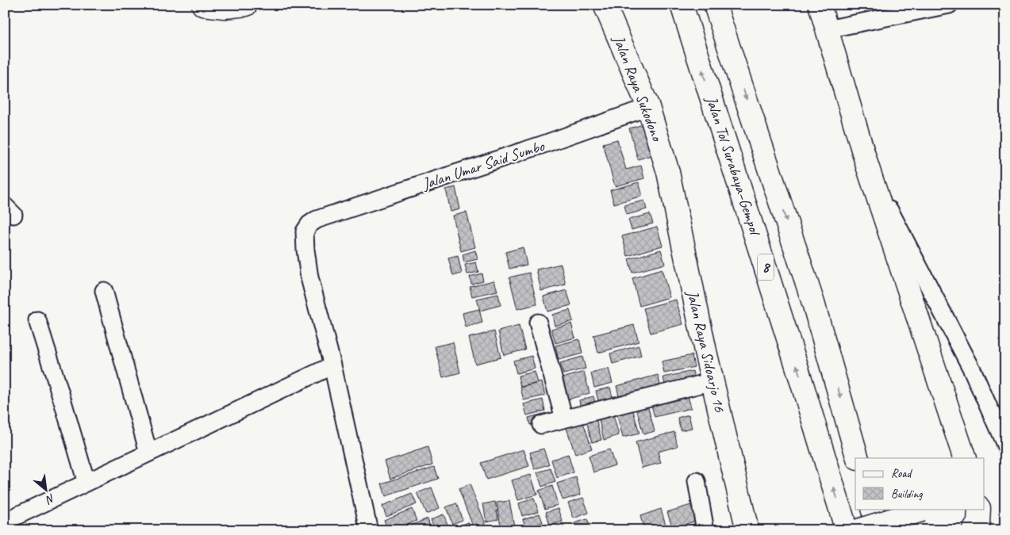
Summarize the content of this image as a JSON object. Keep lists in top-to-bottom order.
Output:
{
  "streets": {
    "main road": [
      "Jalan Raya Sukodono",
      "Jalan Tol Surabaya–Gempol",
      "8",
      "Jalan Raya Sidoarjo 16"
    ],
    "street": ["Jalan Umar Said Sumbo"]
  },
  "crossings": [
    ["Jalan Raya Sukodono", "Jalan Umar Said Sumbo"],
    ["Jalan Raya Sukodono", "Jalan Raya Sidoarjo 16"]
  ],
  "legend": ["Road", "Building"],
  "north": "bottom right"
}
